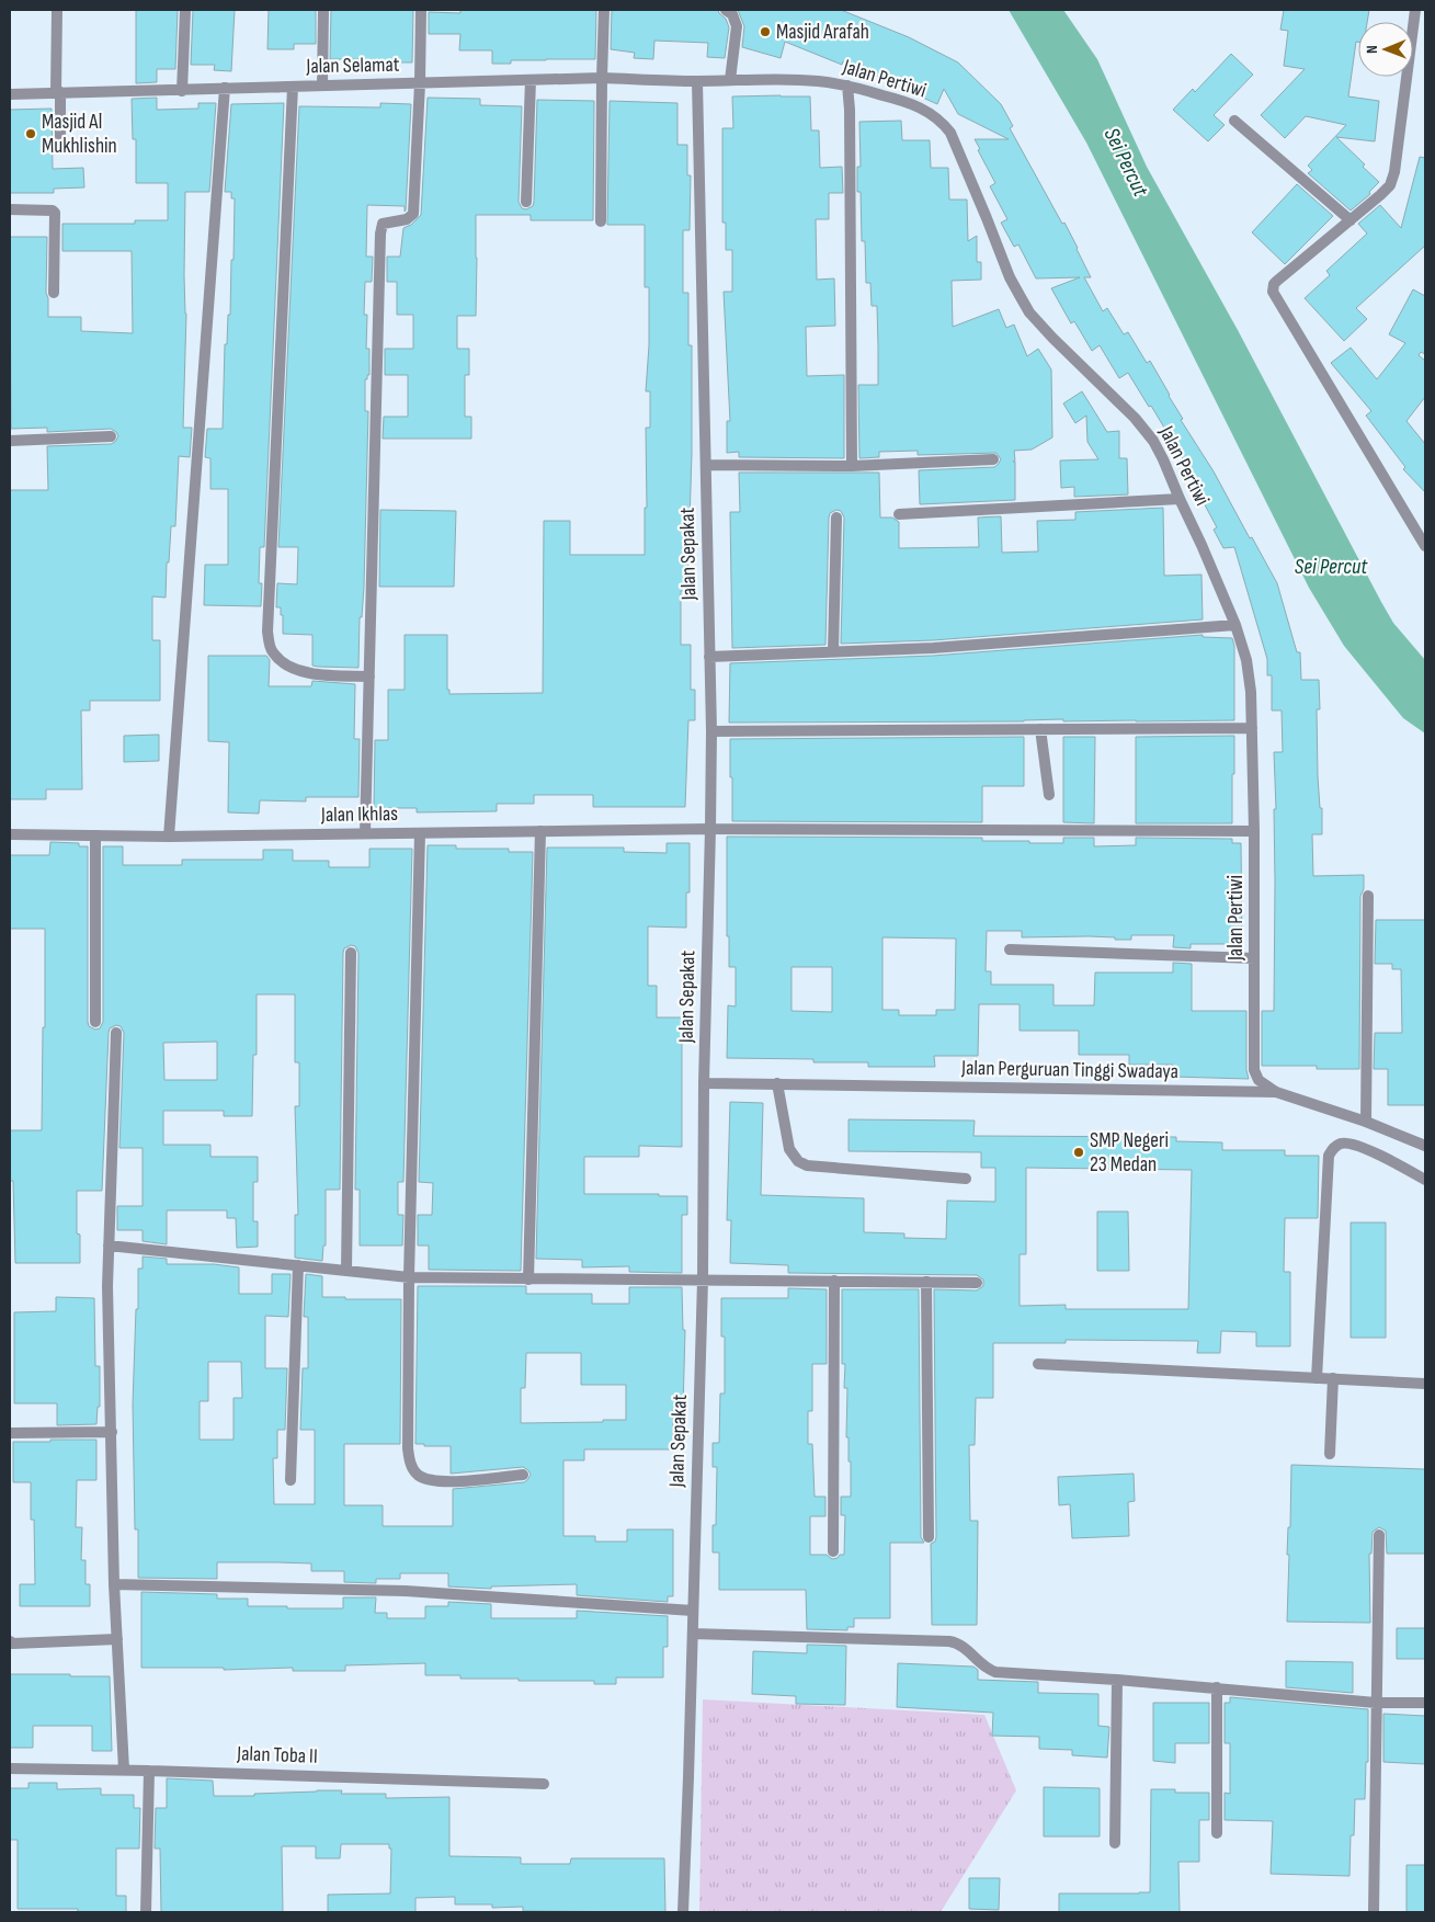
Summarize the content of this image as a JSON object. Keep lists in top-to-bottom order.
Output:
{
  "streets": {
    "street": [
      "Jalan Selamat",
      "Jalan Pertiwi",
      "Jalan Sepakat",
      "Jalan Ikhlas",
      "Jalan Perguruan Tinggi Swadaya",
      "Jalan Toba II"
    ]
  },
  "crossings": [
    ["Jalan Selamat", "Jalan Pertiwi"],
    ["Jalan Selamat", "Jalan Sepakat"],
    ["Jalan Pertiwi", "Jalan Sepakat"],
    ["Jalan Pertiwi", "Jalan Ikhlas"],
    ["Jalan Pertiwi", "Jalan Perguruan Tinggi Swadaya"],
    ["Jalan Sepakat", "Jalan Ikhlas"],
    ["Jalan Sepakat", "Jalan Perguruan Tinggi Swadaya"]
  ],
  "water": ["Sei Percut"],
  "places": ["Masjid Arafah", "Masjid Al Mukhlishin", "SMP Negeri 23 Medan"],
  "north": "left"
}
